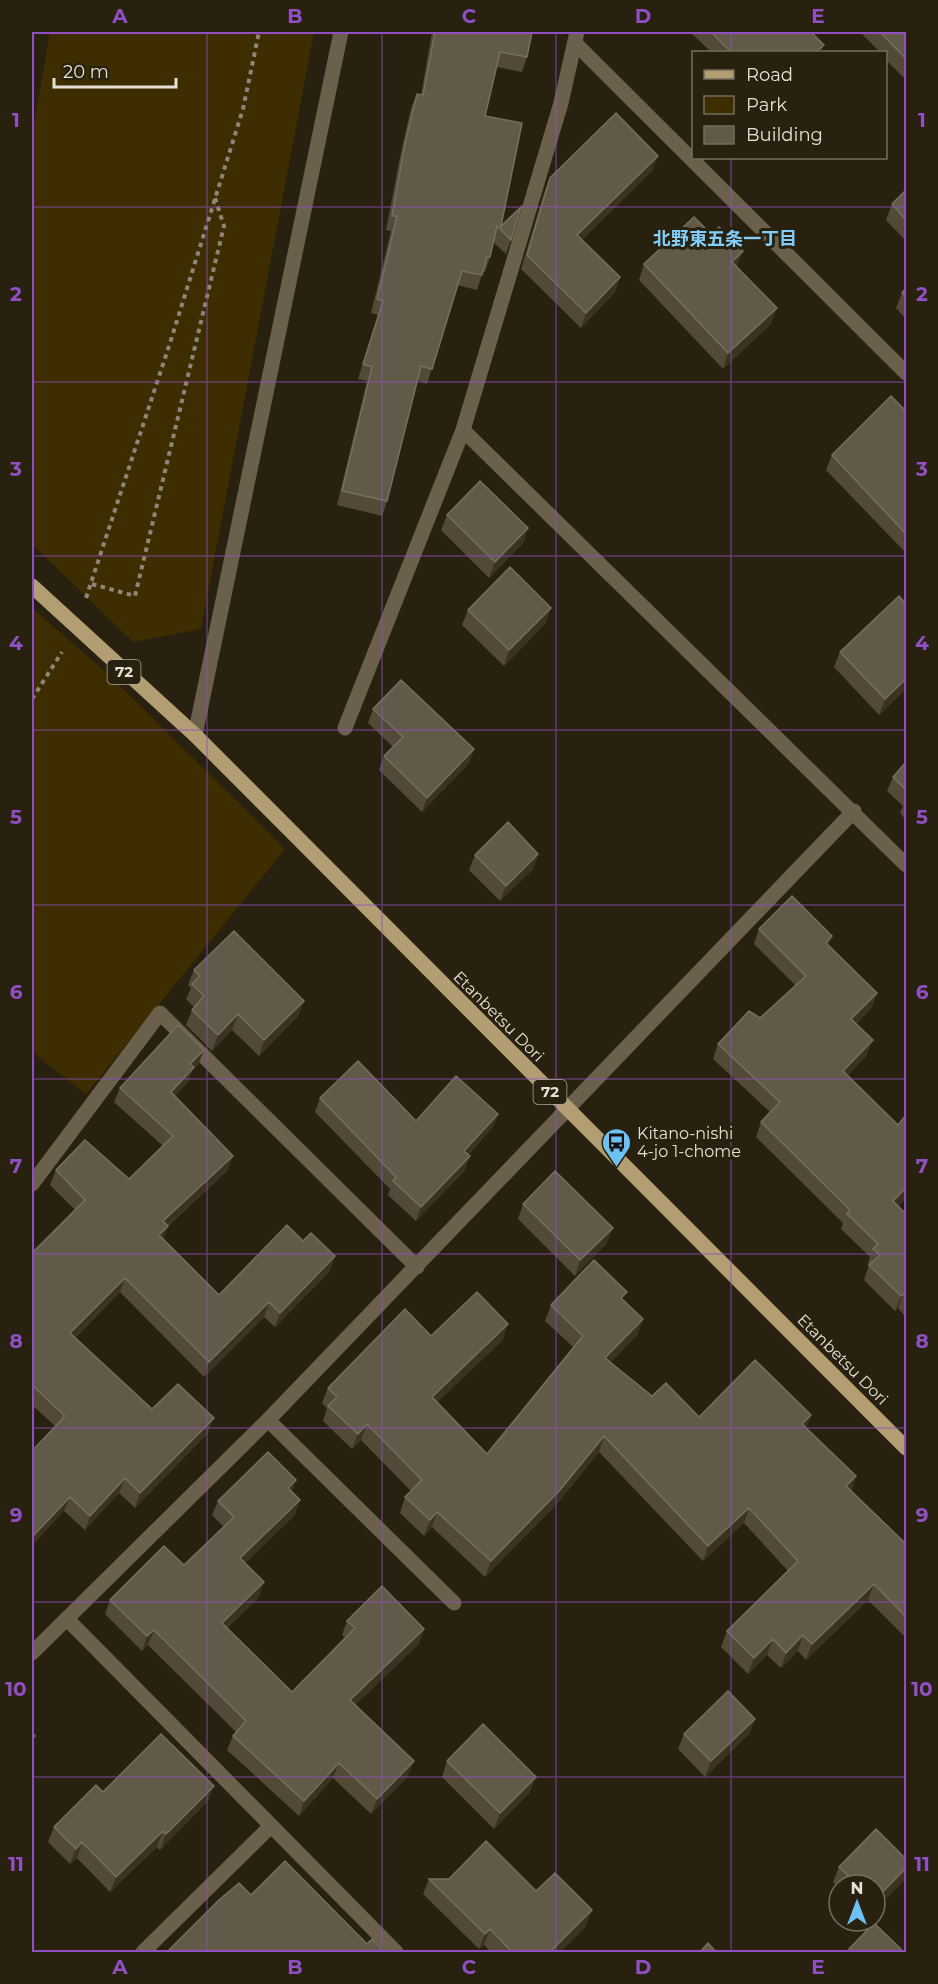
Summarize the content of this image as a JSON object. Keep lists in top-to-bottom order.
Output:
{
  "streets": {
    "main road": ["72", "Etanbetsu Dori"]
  },
  "crossings": [
    ["72", "Etanbetsu Dori"]
  ],
  "districts": ["北野東五条一丁目"],
  "places": {
    "bus stop": ["Kitano-nishi 4-jo 1-chome"]
  },
  "legend": ["Road", "Park", "Building"],
  "scale_bar": "20 m",
  "north": "top",
  "grid": {
    "columns": [
      "A",
      "B",
      "C",
      "D",
      "E"
    ],
    "rows": [
      "1",
      "2",
      "3",
      "4",
      "5",
      "6",
      "7",
      "8",
      "9",
      "10",
      "11"
    ]
  }
}
